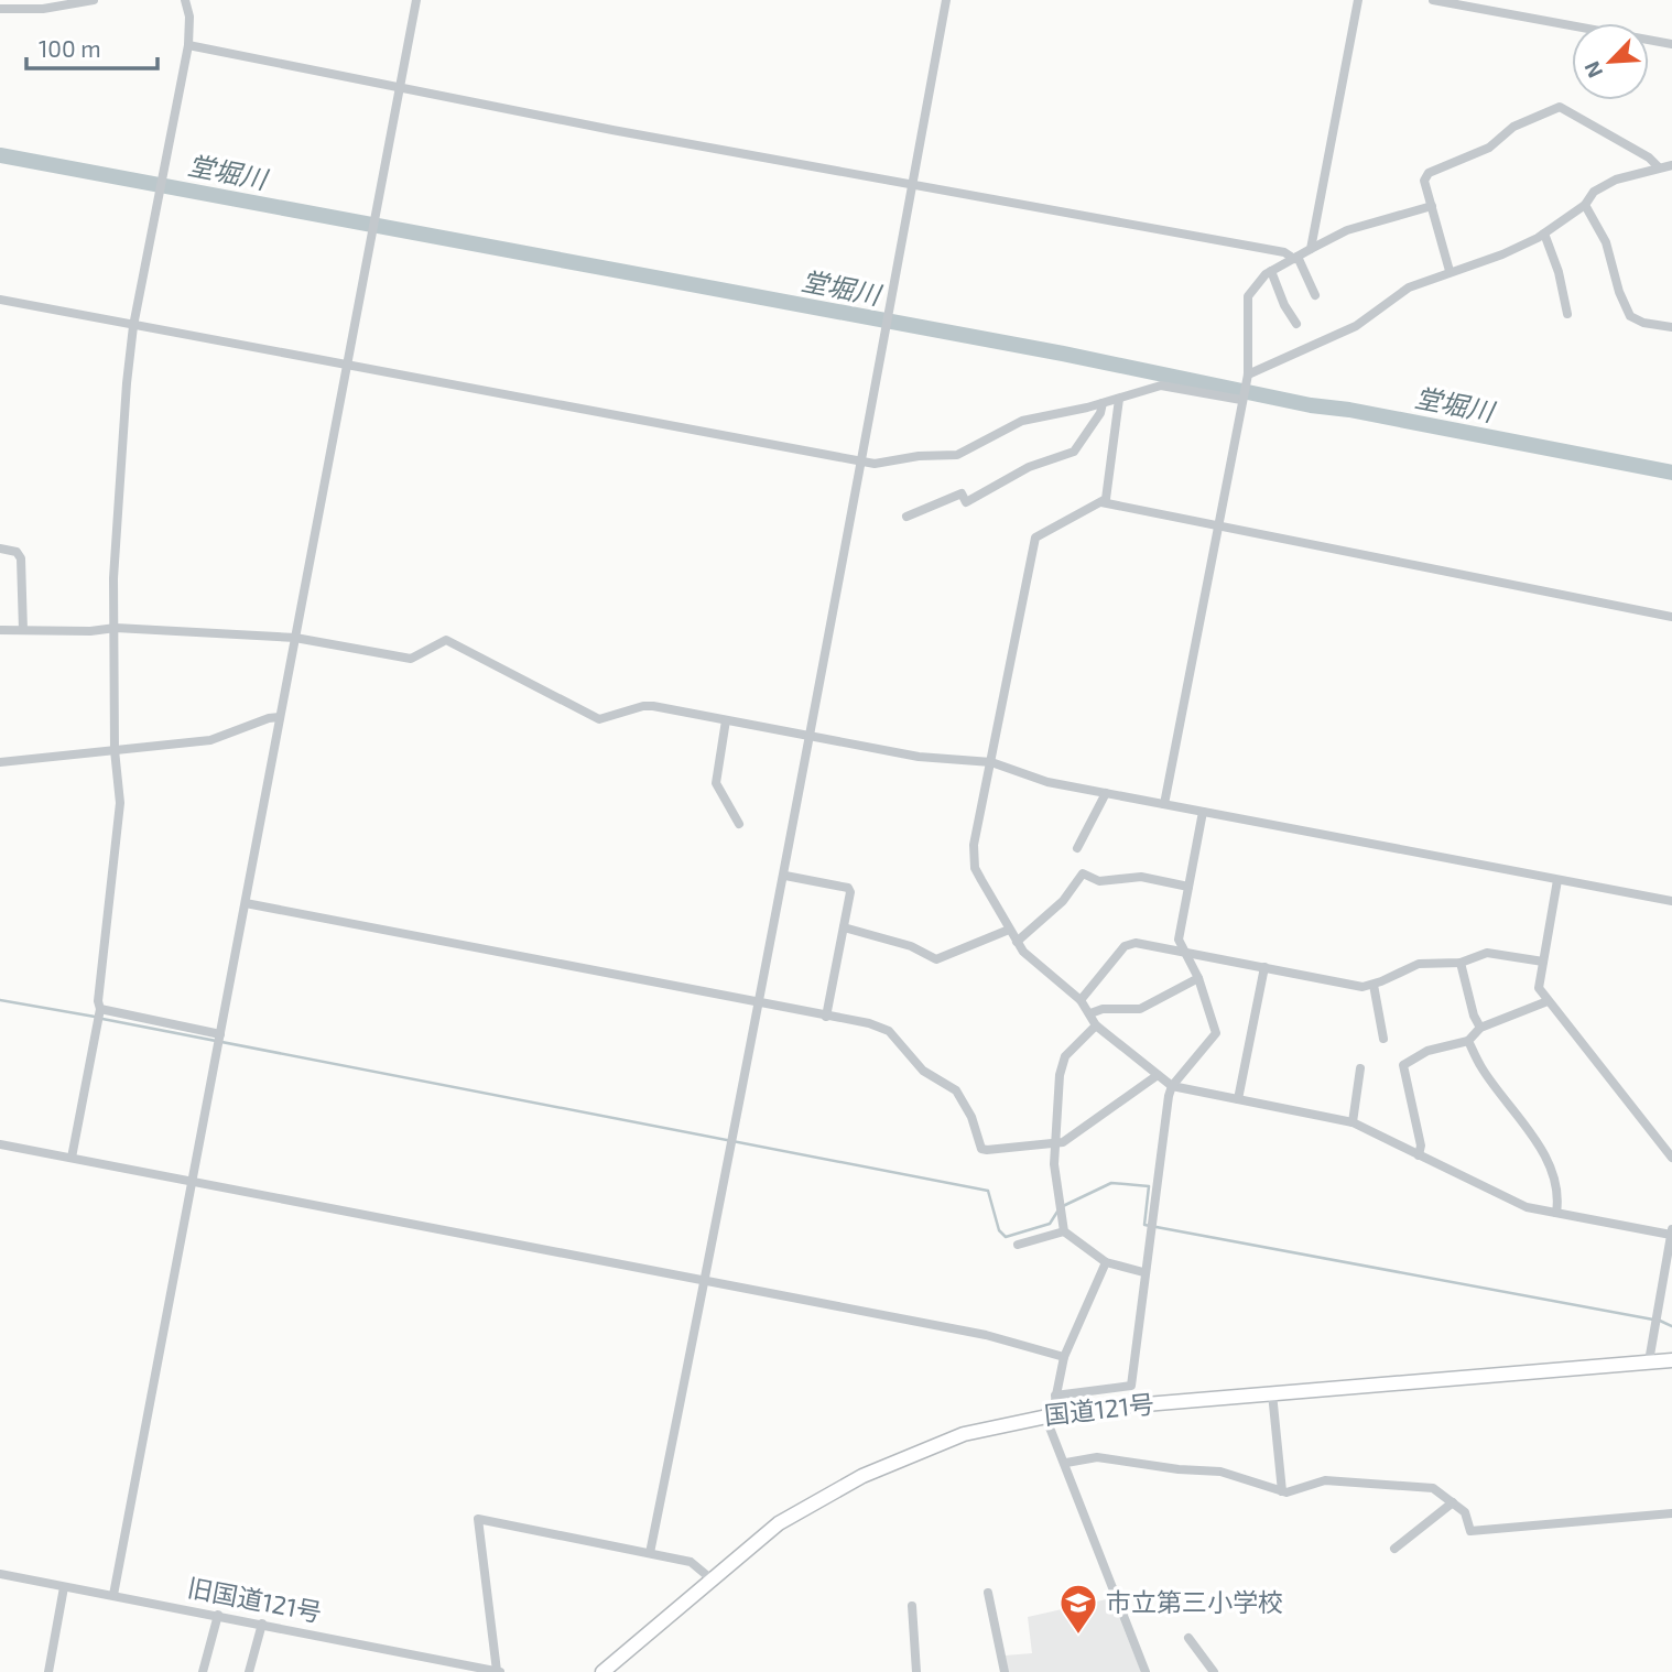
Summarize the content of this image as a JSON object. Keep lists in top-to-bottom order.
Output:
{
  "streets": {
    "highway": ["国道121号"],
    "street": ["旧国道121号"]
  },
  "water": ["堂堀川"],
  "places": {
    "school or university": ["市立第三小学校"]
  },
  "scale_bar": "100 m",
  "north": "bottom left"
}
